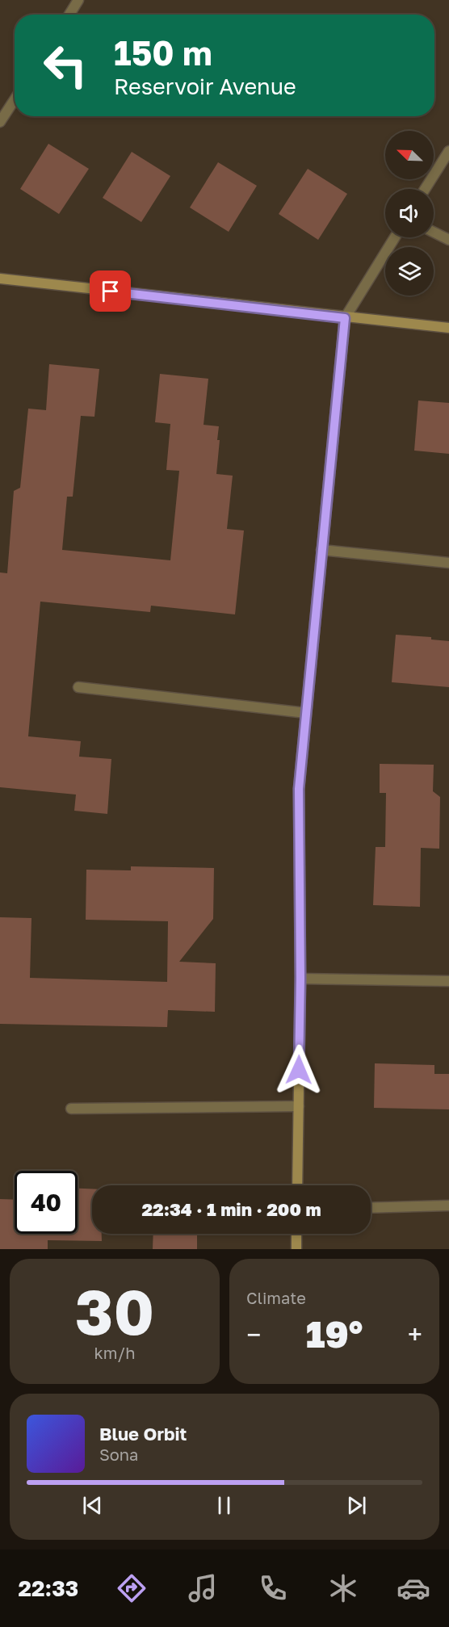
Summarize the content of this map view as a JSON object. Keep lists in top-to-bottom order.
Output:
{
  "north": "top left",
  "page": {
    "turn": ["150 m", "Reservoir Avenue"],
    "limit": "40",
    "trip": "22:34 · 1 min · 200 m",
    "tile": [
      ["30", "km/h"],
      "Climate"
    ],
    "heat": ["−", "19°", "+"],
    "song": ["Blue Orbit", "Sona"],
    "tabs": "22:33"
  }
}
